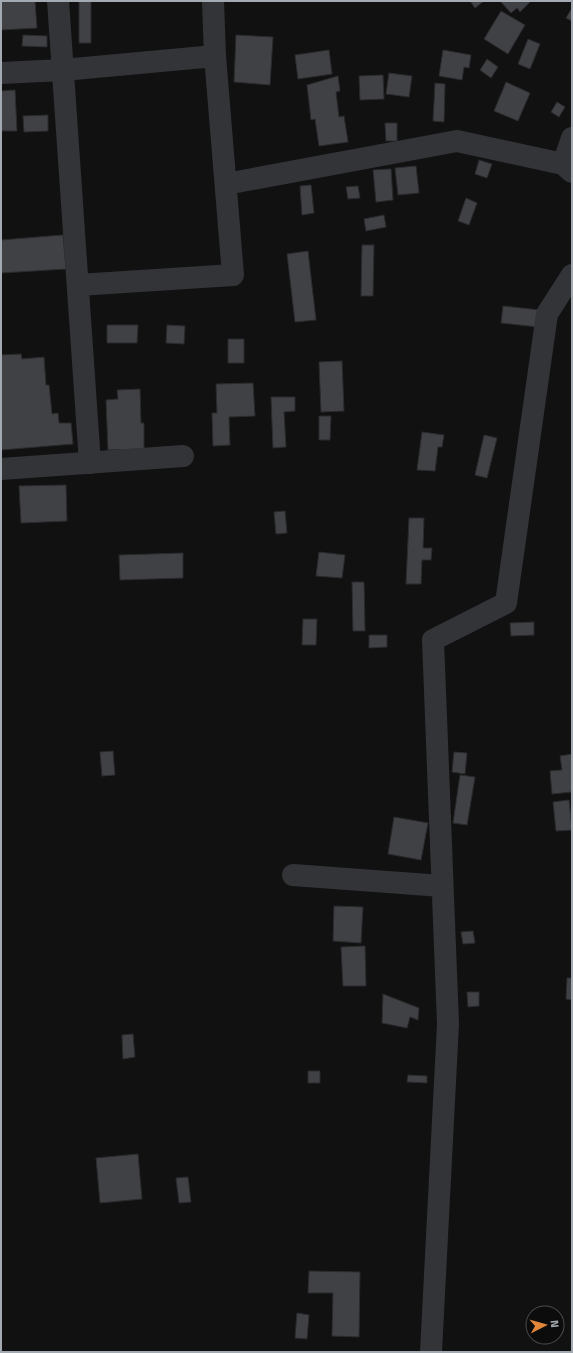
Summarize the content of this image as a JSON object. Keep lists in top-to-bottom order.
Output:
{
  "north": "right"
}
